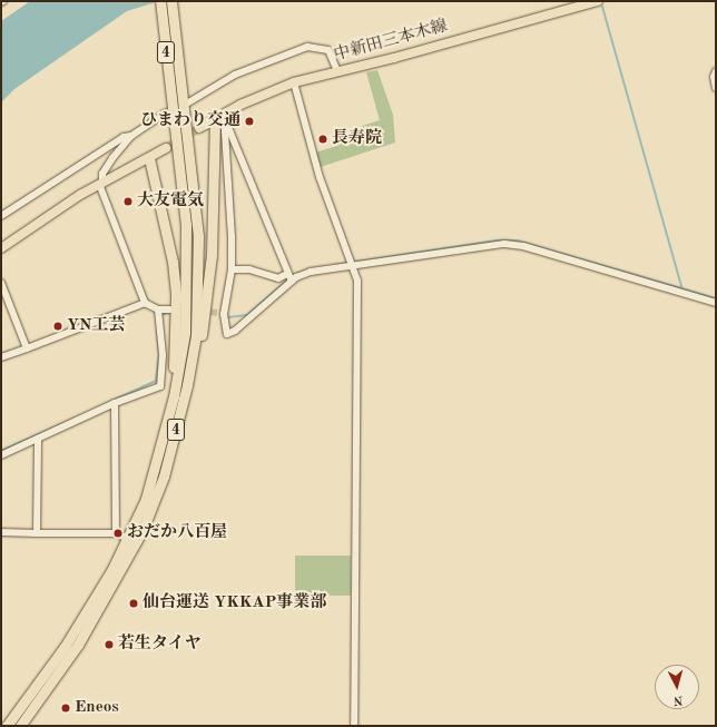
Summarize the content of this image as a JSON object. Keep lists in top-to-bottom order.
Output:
{
  "streets": {
    "highway": ["4"],
    "main road": ["中新田三本木線"]
  },
  "places": [
    "ひまわり交通",
    "長寿院",
    "大友電気",
    "YN工芸",
    "おだか八百屋",
    "仙台運送 YKKAP事業部",
    "若生タイヤ",
    "Eneos"
  ],
  "north": "bottom"
}
